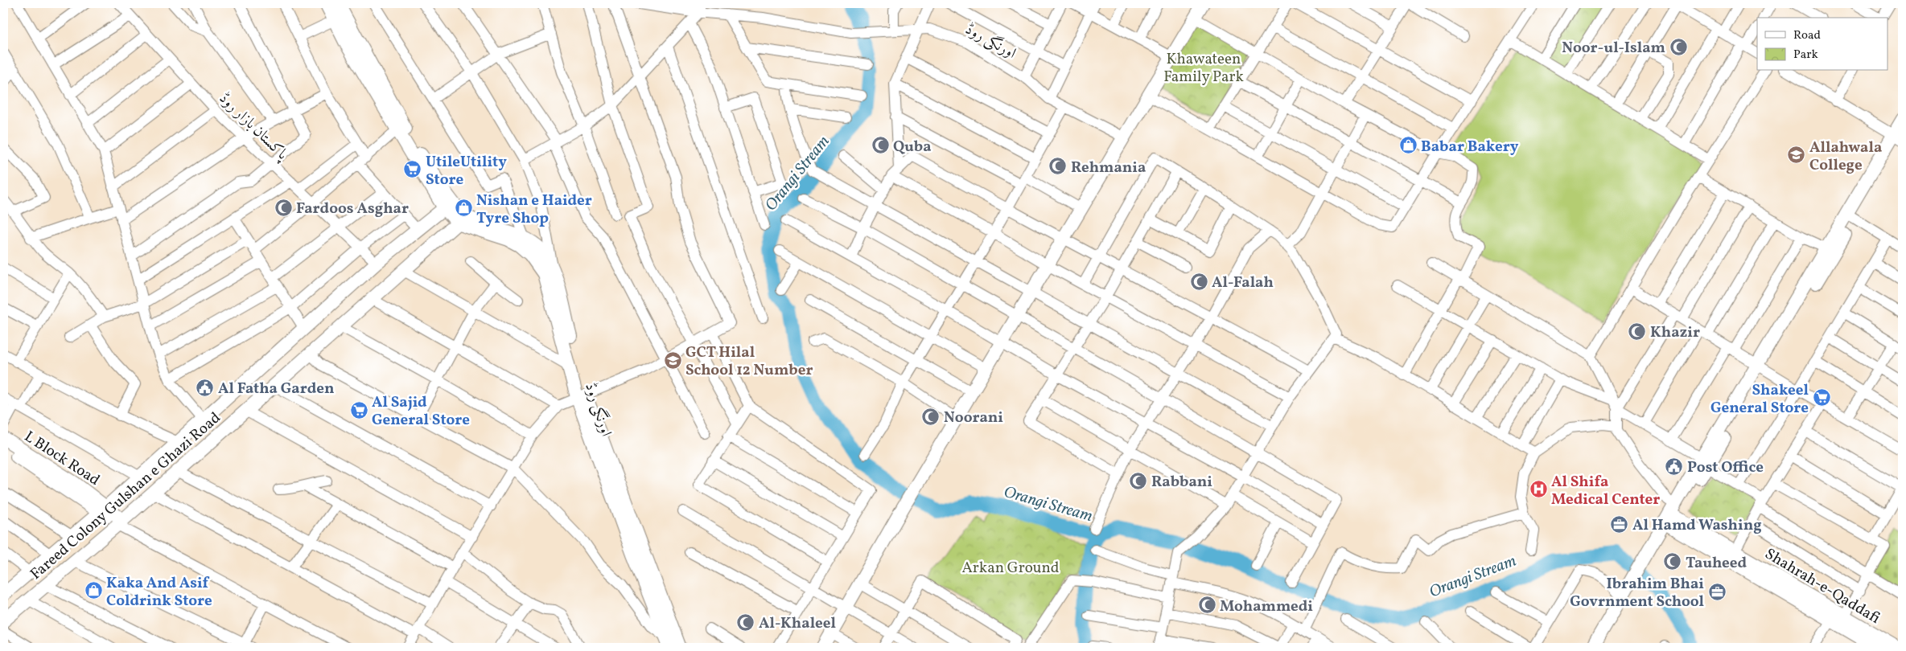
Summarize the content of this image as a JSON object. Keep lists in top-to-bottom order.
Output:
{
  "streets": {
    "main road": [
      "اورنگی روڈ",
      "L Block Road",
      "Fareed Colony Gulshan e Ghazi Road",
      "Shahrah-e-Qaddafi"
    ],
    "street": ["پاکستان بازار روڈ"]
  },
  "crossings": [
    ["اورنگی روڈ", "Fareed Colony Gulshan e Ghazi Road"],
    ["پاکستان بازار روڈ", "Fareed Colony Gulshan e Ghazi Road"],
    ["L Block Road", "Fareed Colony Gulshan e Ghazi Road"]
  ],
  "water": ["Orangi Stream"],
  "parks": ["Khawateen Family Park", "Arkan Ground"],
  "places": {
    "mosque": [
      "Noor-ul-Islam",
      "Quba",
      "Rehmania",
      "Fardoos Asghar",
      "Al-Falah",
      "Khazir",
      "Noorani",
      "Rabbani",
      "Tauheed",
      "Mohammedi",
      "Al-Khaleel"
    ],
    "shop": ["Babar Bakery", "Nishan e Haider Tyre Shop", "Kaka And Asif Coldrink Store"],
    "school or university": ["Allahwala College", "GCT Hilal School 12 Number"],
    "supermarket": ["UtileUtility Store", "Shakeel General Store", "Al Sajid General Store"],
    "public building": ["Al Fatha Garden", "Post Office"],
    "hospital": ["Al Shifa Medical Center"],
    "office": ["Al Hamd Washing", "Ibrahim Bhai Govrnment School"]
  },
  "legend": ["Road", "Park"]
}
